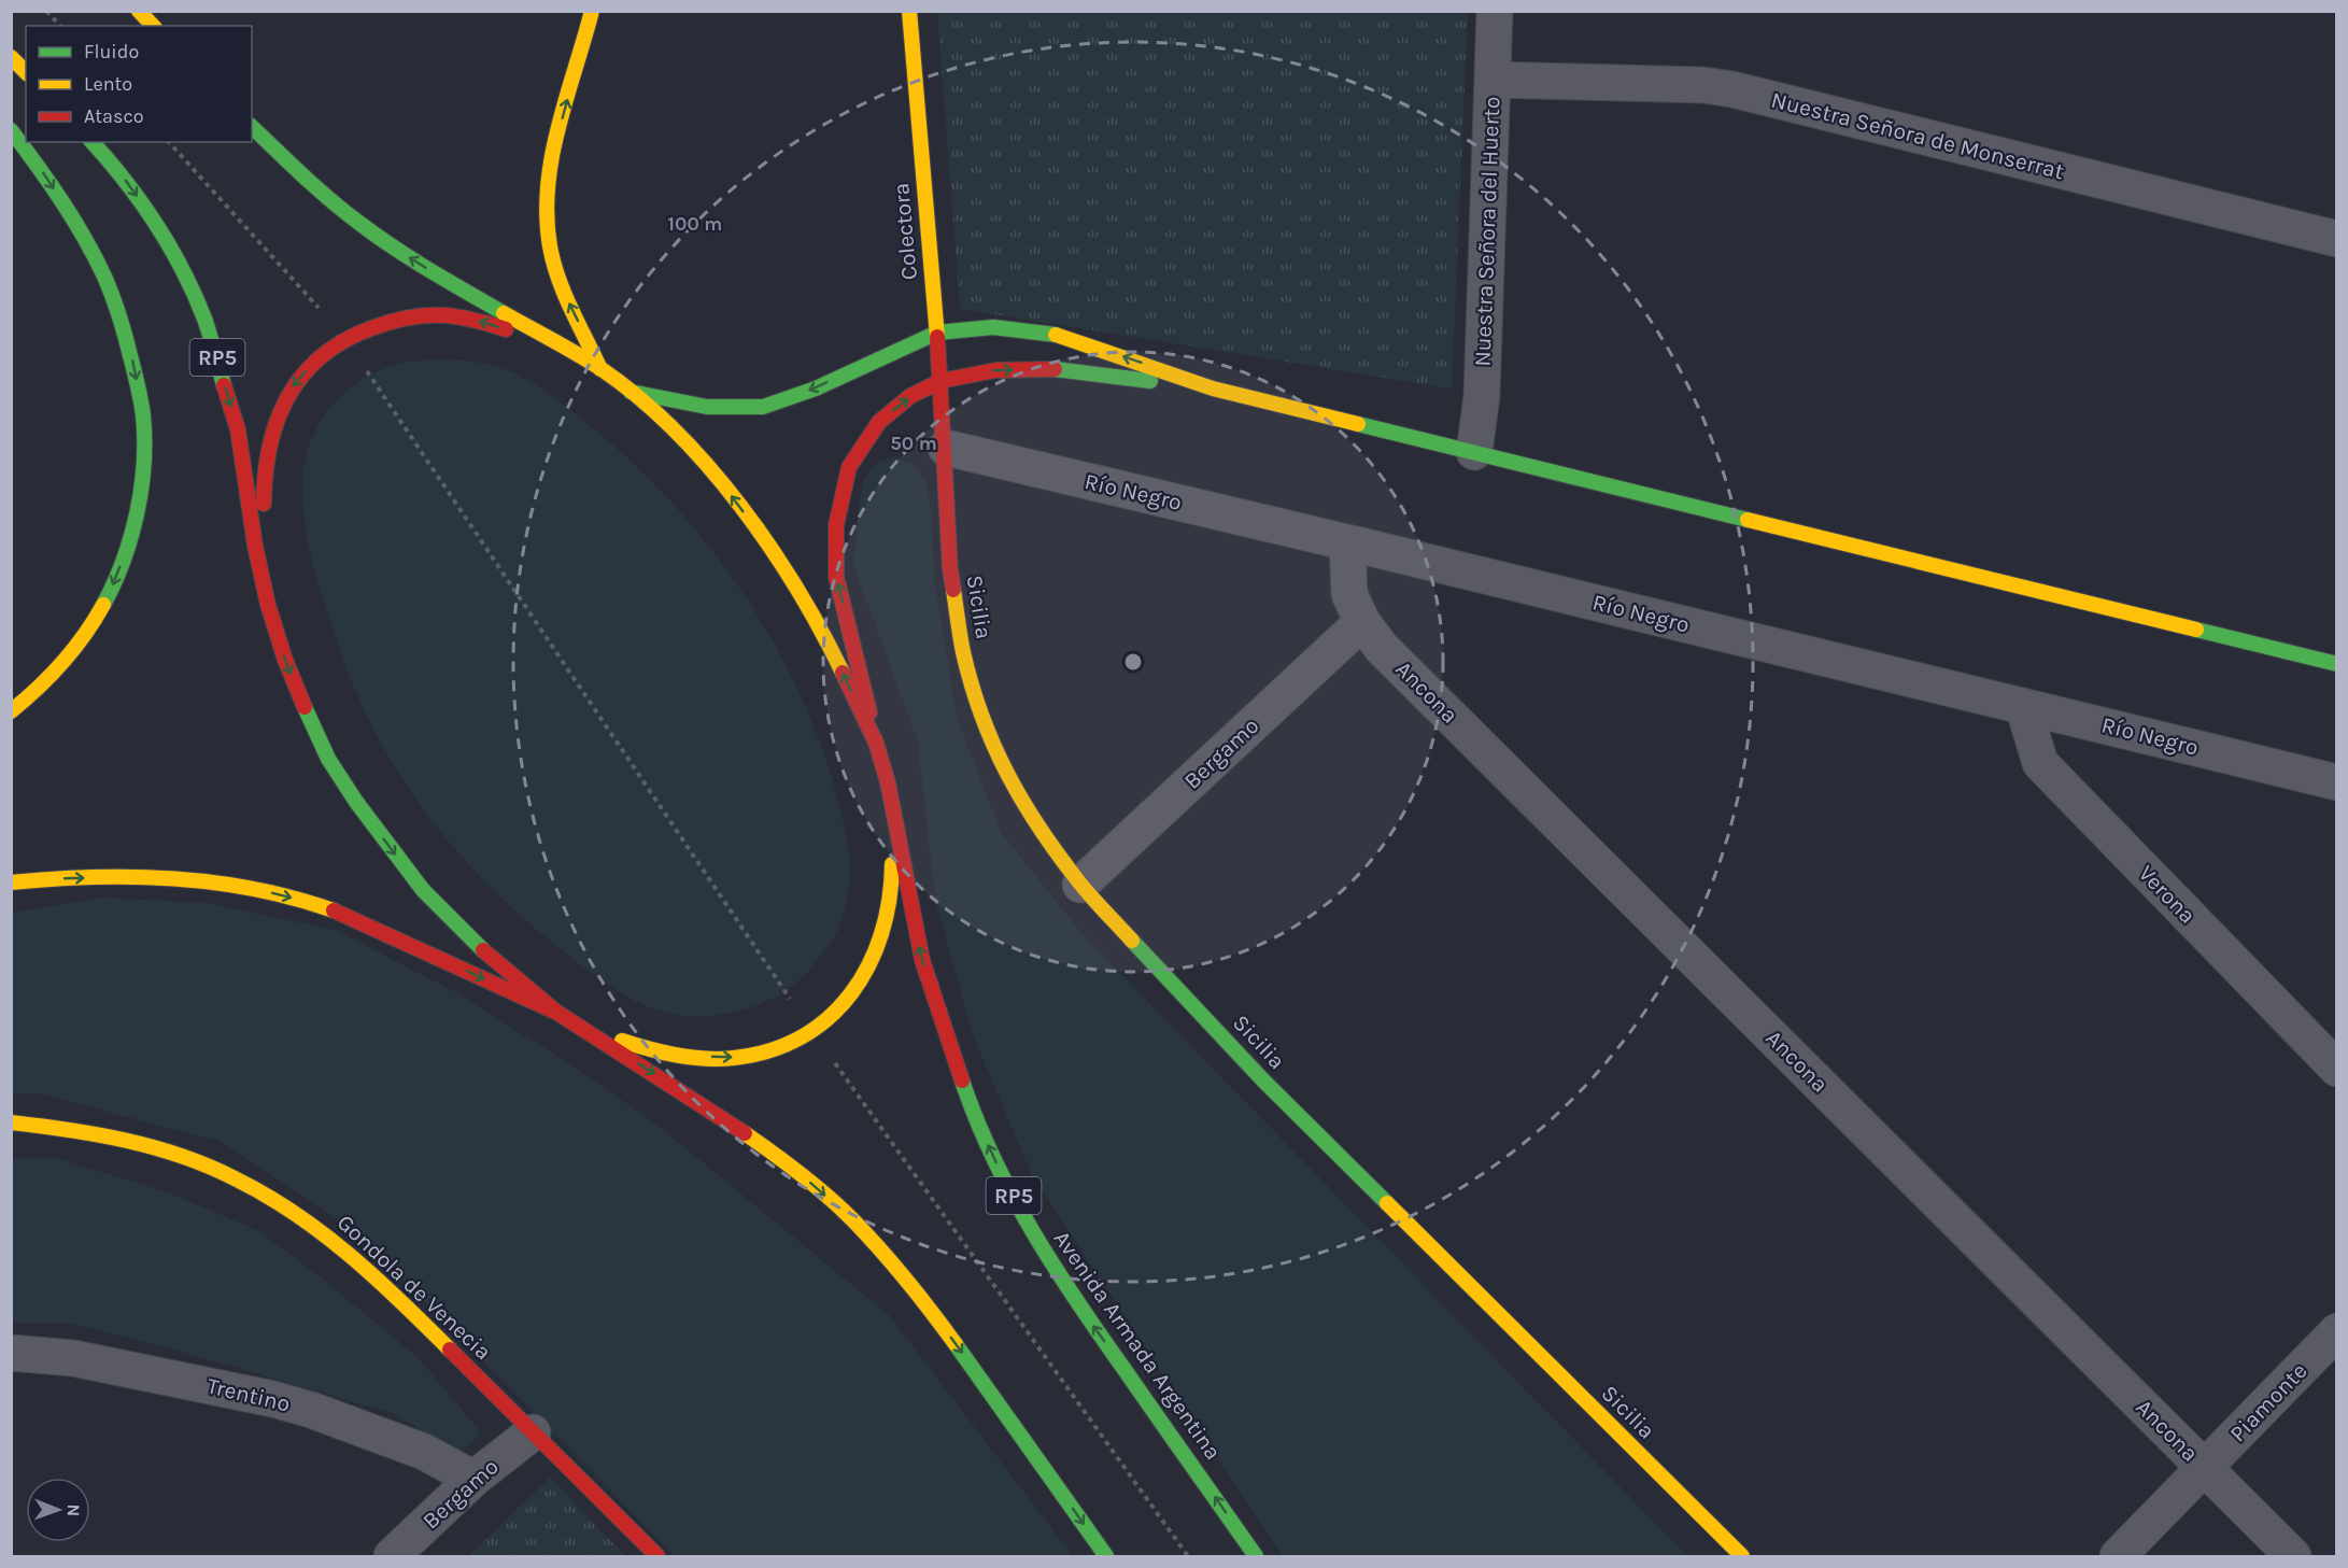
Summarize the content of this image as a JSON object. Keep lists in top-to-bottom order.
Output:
{
  "streets": {
    "main road": [
      "Colectora",
      "RP5",
      "Sicilia",
      "Gondola de Venecia",
      "Avenida Armada Argentina"
    ],
    "street": [
      "Nuestra Señora de Monserrat",
      "Nuestra Señora del Huerto",
      "Río Negro",
      "Ancona",
      "Bergamo",
      "Verona",
      "Trentino",
      "Piamonte"
    ]
  },
  "crossings": [
    ["Nuestra Señora de Monserrat", "Nuestra Señora del Huerto"],
    ["Colectora", "Río Negro"],
    ["Colectora", "Sicilia"],
    ["Río Negro", "Sicilia"],
    ["Río Negro", "Ancona"],
    ["Río Negro", "Verona"],
    ["Sicilia", "Bergamo"],
    ["Ancona", "Bergamo"],
    ["Ancona", "Piamonte"],
    ["Bergamo", "Gondola de Venecia"],
    ["Bergamo", "Trentino"]
  ],
  "legend": ["Fluido", "Lento", "Atasco"],
  "north": "right",
  "rings": ["100 m", "50 m"]
}
